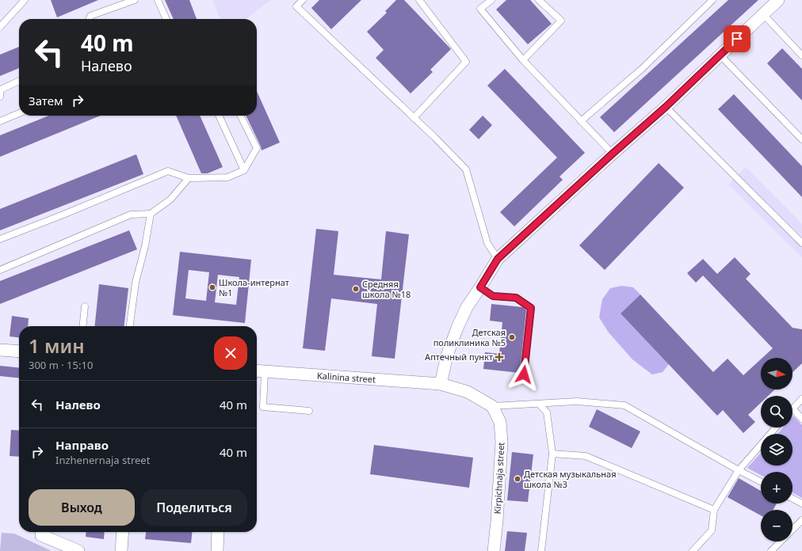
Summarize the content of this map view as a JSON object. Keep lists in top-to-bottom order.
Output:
{
  "streets": {
    "street": ["Kalinina street", "Kirpichnaja street"]
  },
  "crossings": [
    ["Kalinina street", "Kirpichnaja street"]
  ],
  "places": {
    "other": [
      "Школа-интернат №1",
      "Средняя школа №18",
      "Детская поликлиника №5",
      "Детская музыкальная школа №3"
    ],
    "health": ["Аптечный пункт"]
  },
  "north": "right",
  "page": {
    "turn": ["40 m", "Налево"],
    "then": "Затем",
    "heading": ["1 мин", "300 m · 15:10"],
    "map_buttons": ["+", "−"],
    "list": [
      {
        "name": "Налево",
        "value": "40 m"
      },
      {
        "name": "Направо",
        "note": "Inzhenernaja street",
        "value": "40 m"
      }
    ],
    "buttons": ["Выход", "Поделиться"]
  }
}
